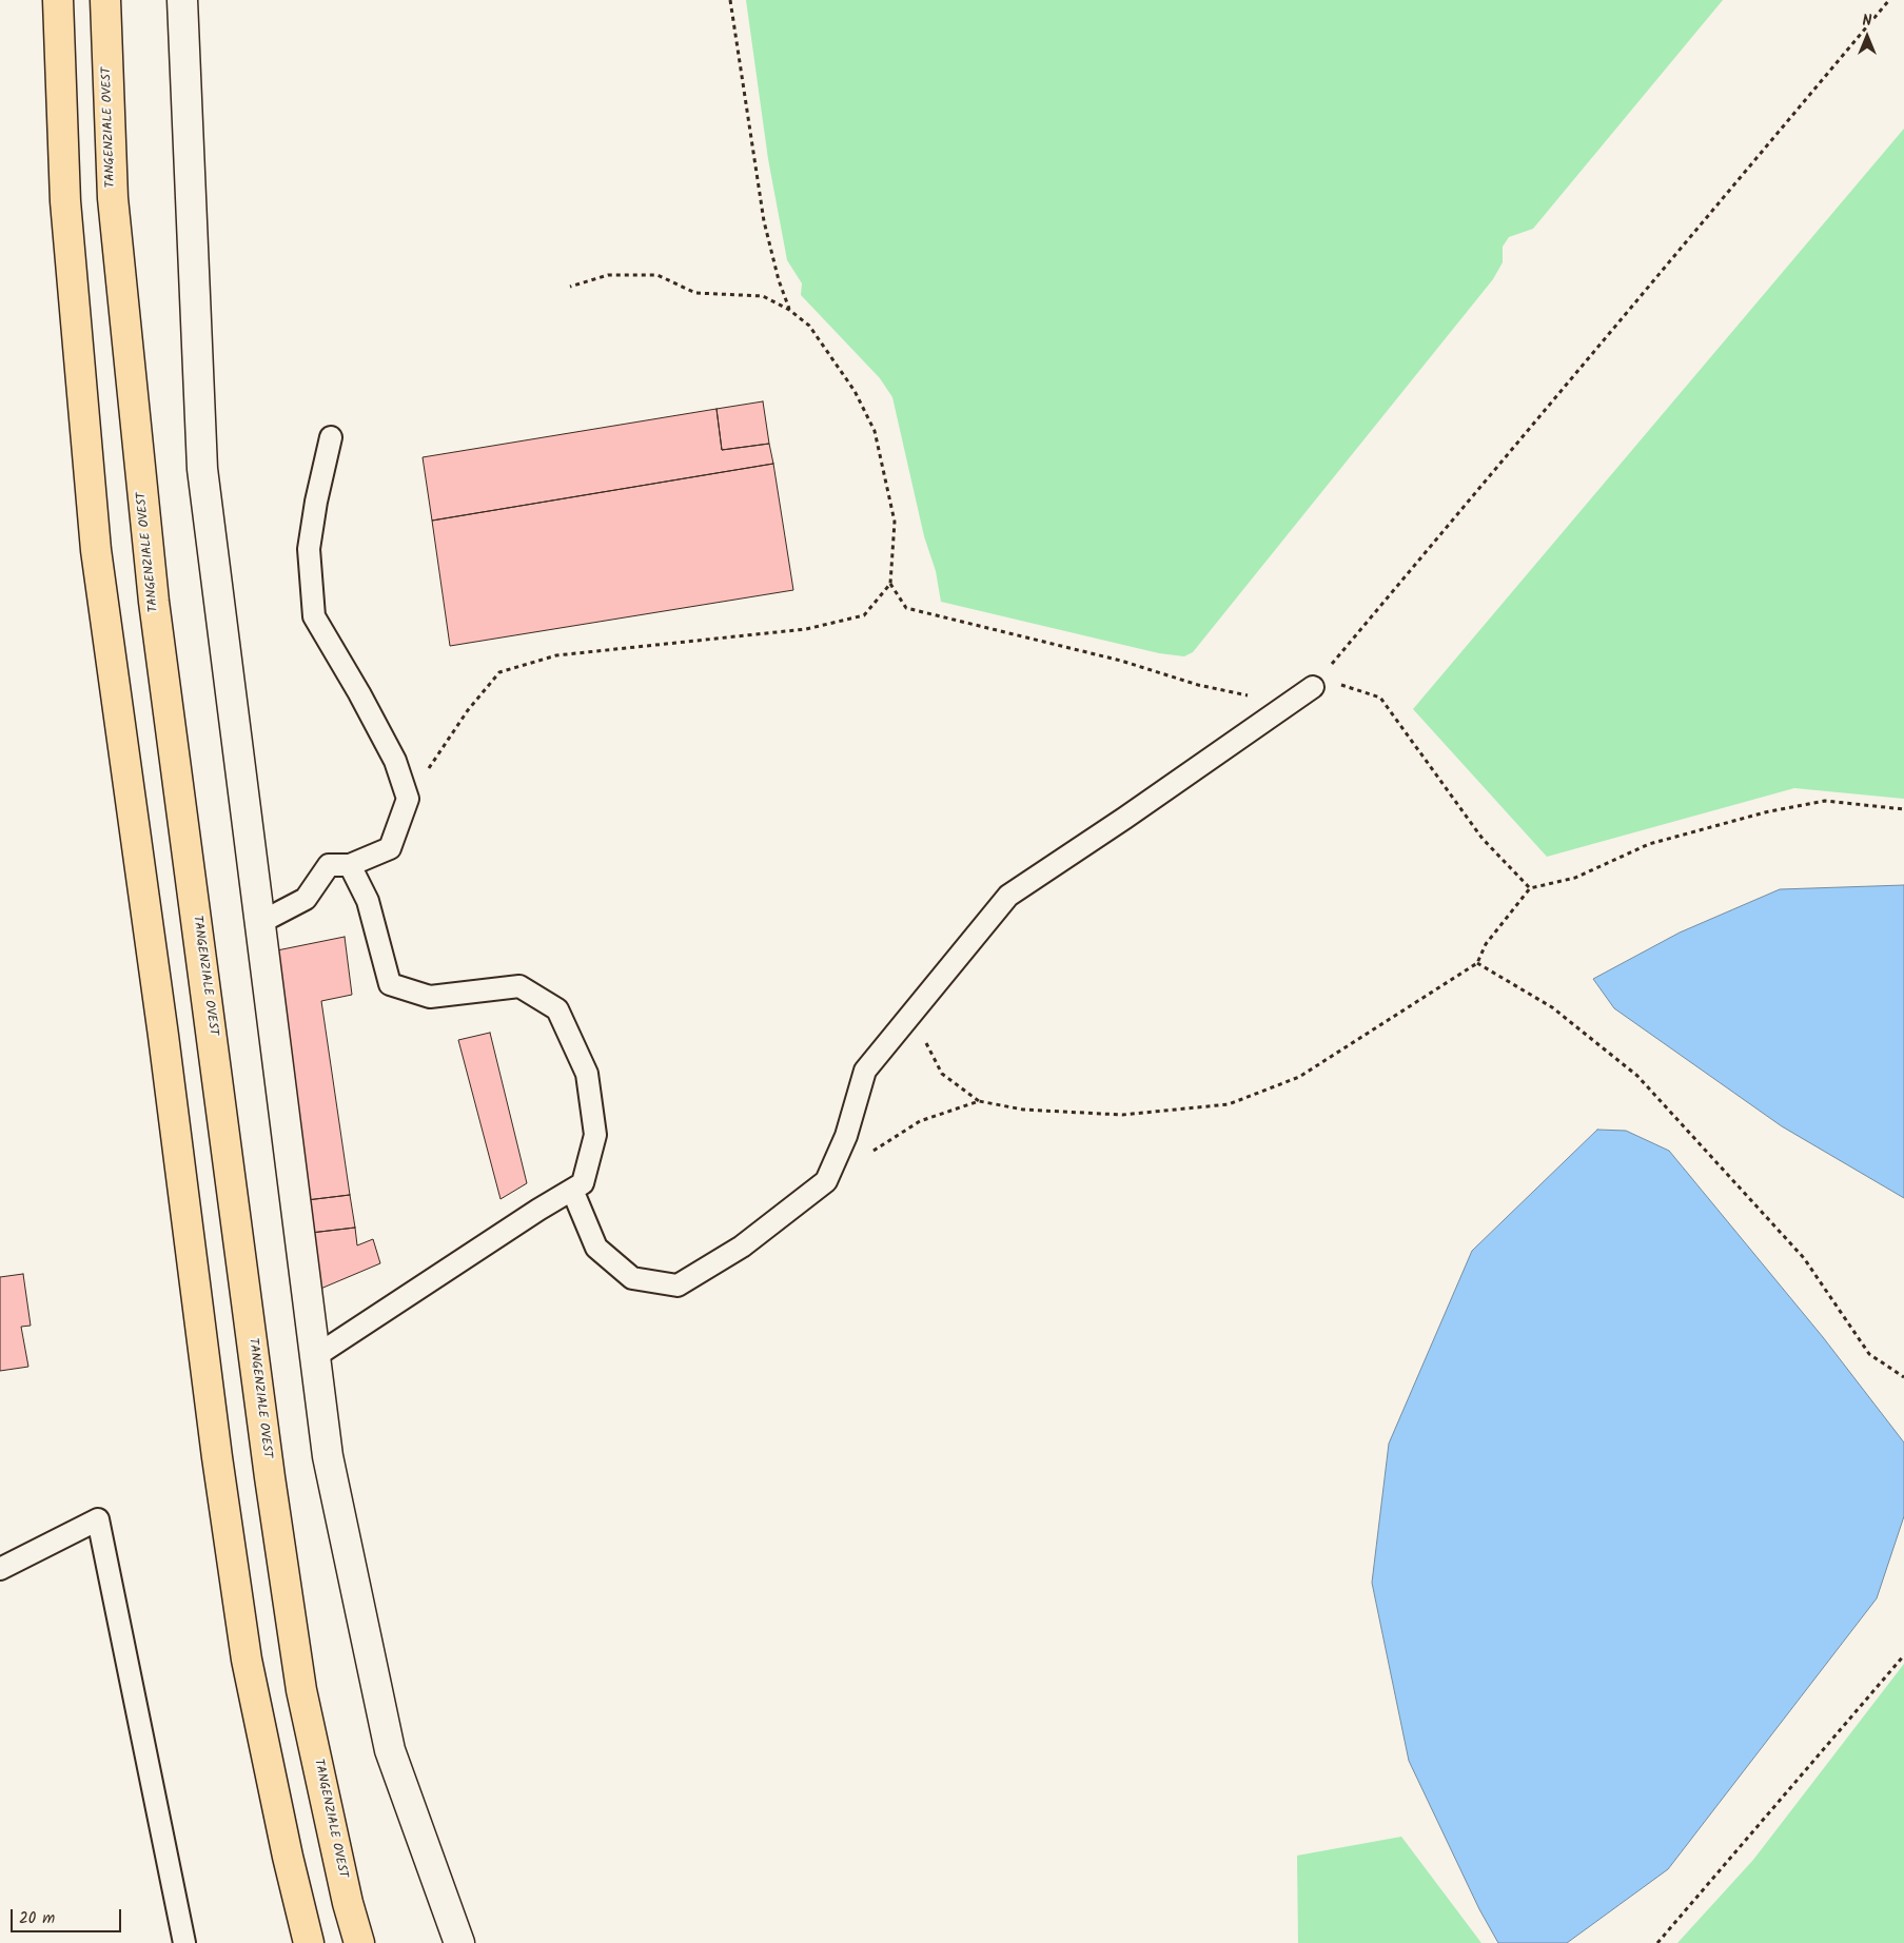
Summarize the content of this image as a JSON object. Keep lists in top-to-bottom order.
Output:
{
  "streets": {
    "highway": ["TANGENZIALE OVEST"]
  },
  "scale_bar": "20 m",
  "north": "top"
}
